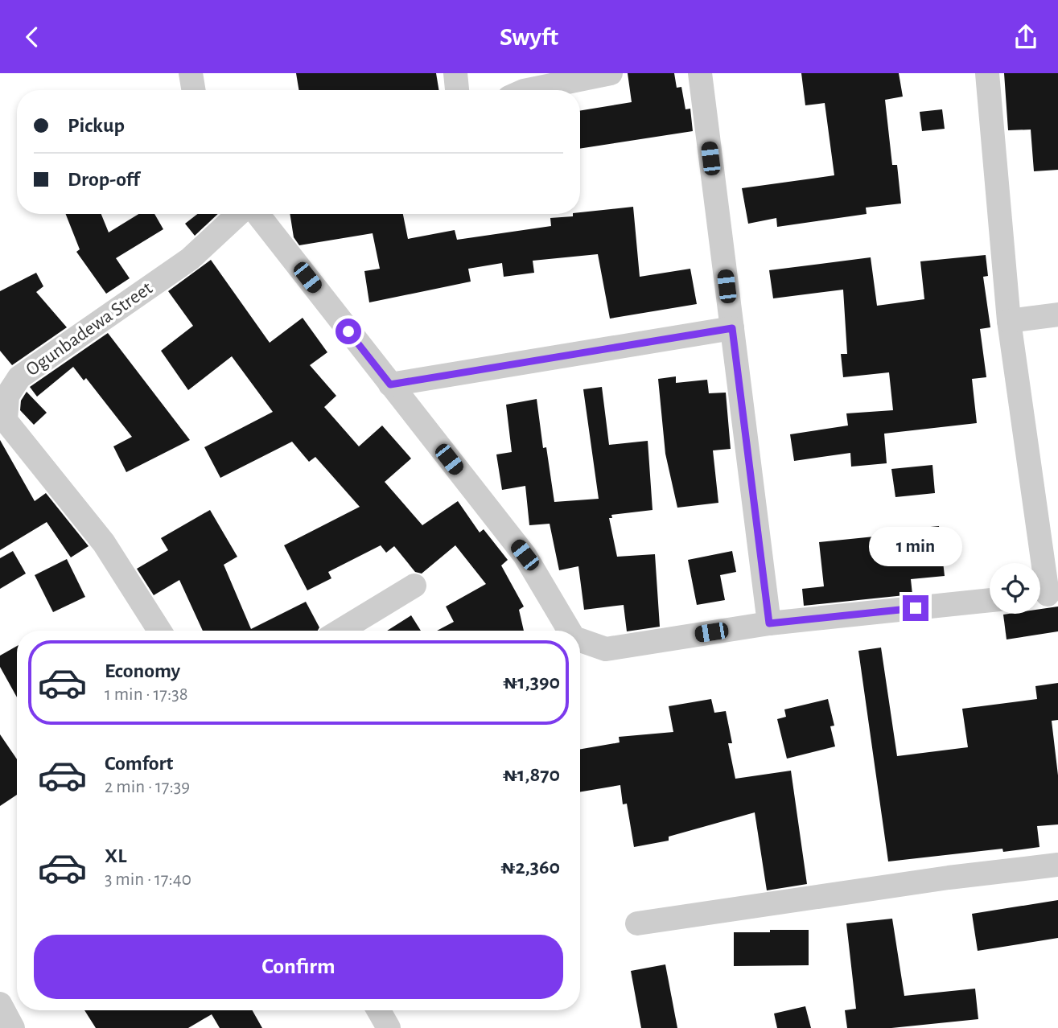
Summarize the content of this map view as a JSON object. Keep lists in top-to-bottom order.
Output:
{
  "streets": {
    "street": ["Ogunbadewa Street"]
  },
  "page": {
    "header": "Swyft",
    "banner": ["Pickup", "Drop-off"],
    "bubble": "1 min",
    "list": [
      {
        "name": "Economy",
        "note": "1 min · 17:38",
        "value": "₦1,390"
      },
      {
        "name": "Comfort",
        "note": "2 min · 17:39",
        "value": "₦1,870"
      },
      {
        "name": "XL",
        "note": "3 min · 17:40",
        "value": "₦2,360"
      }
    ],
    "buttons": "Confirm"
  }
}
